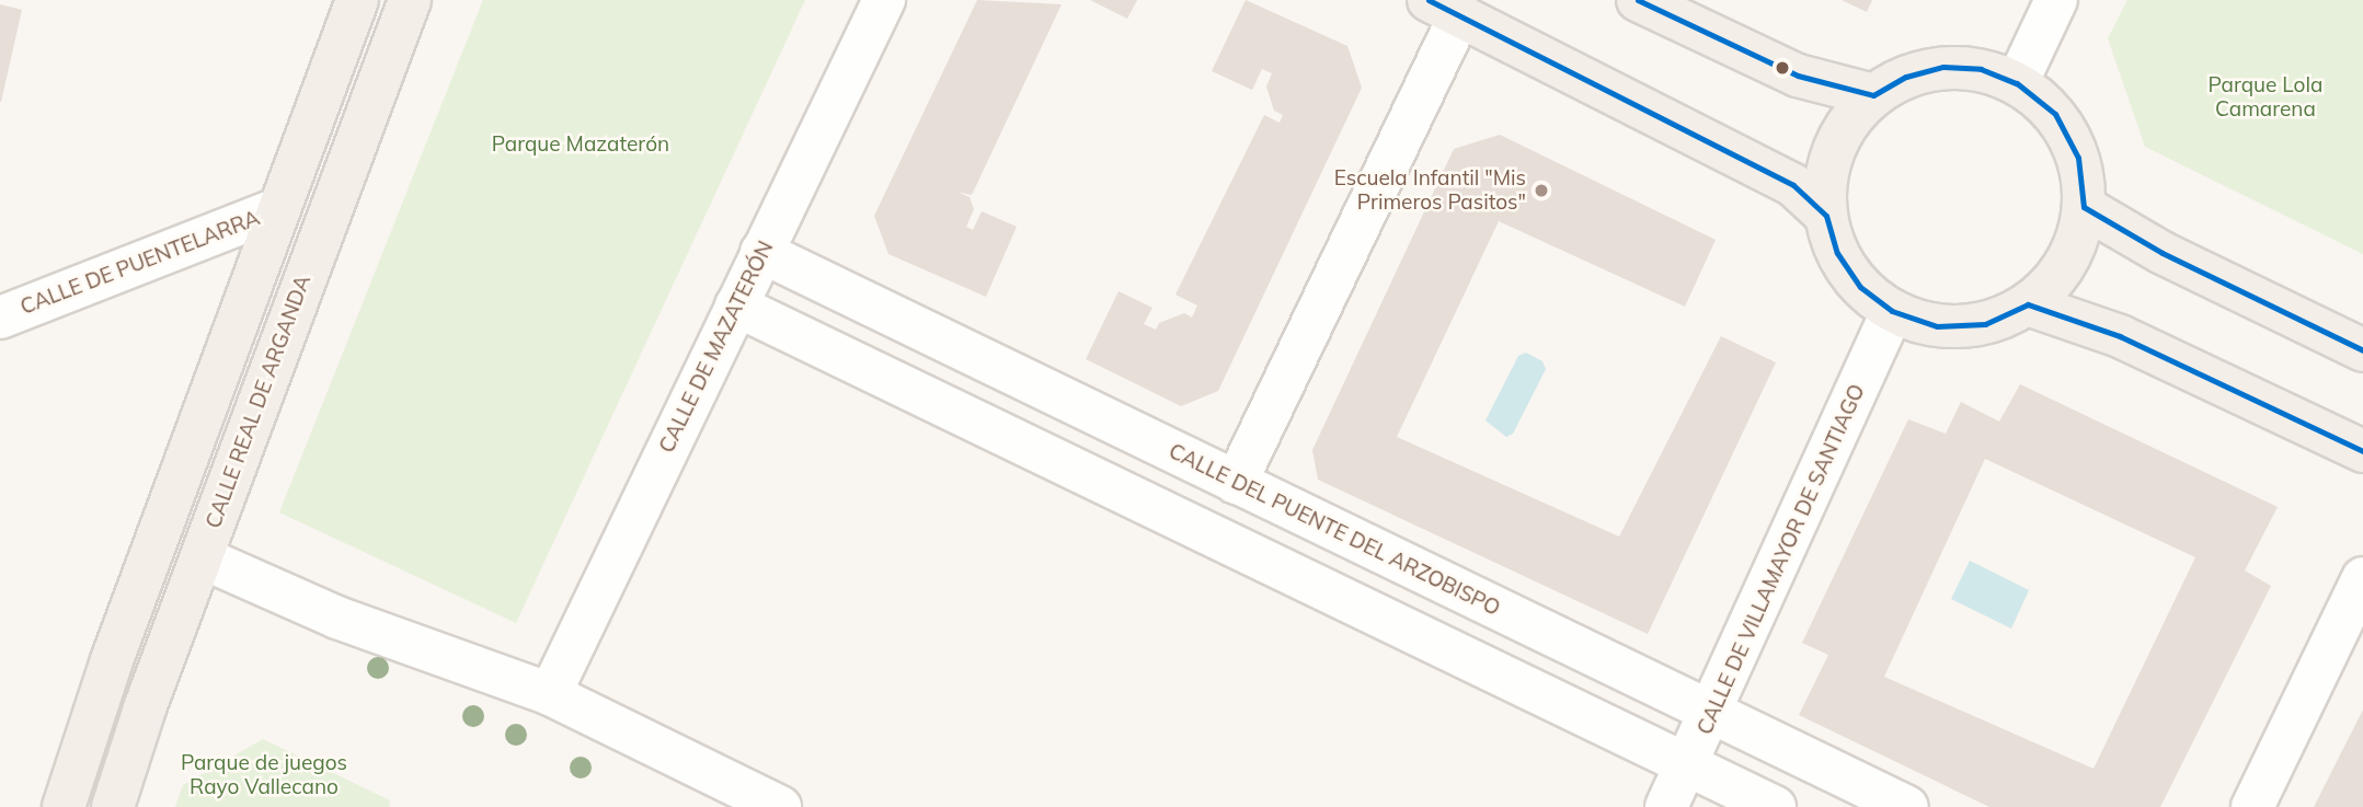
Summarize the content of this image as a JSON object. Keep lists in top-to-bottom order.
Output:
{
  "streets": {
    "main road": ["CALLE REAL DE ARGANDA"],
    "street": [
      "CALLE DE PUENTELARRA",
      "CALLE DE MAZATERÓN",
      "CALLE DEL PUENTE DEL ARZOBISPO",
      "CALLE DE VILLAMAYOR DE SANTIAGO"
    ]
  },
  "crossings": [
    ["CALLE DE MAZATERÓN", "CALLE DEL PUENTE DEL ARZOBISPO"],
    ["CALLE DEL PUENTE DEL ARZOBISPO", "CALLE DE VILLAMAYOR DE SANTIAGO"]
  ],
  "parks": ["Parque Lola Camarena", "Parque Mazaterón", "Parque de juegos Rayo Vallecano"],
  "places": ["Escuela Infantil \"Mis Primeros Pasitos\""]
}
